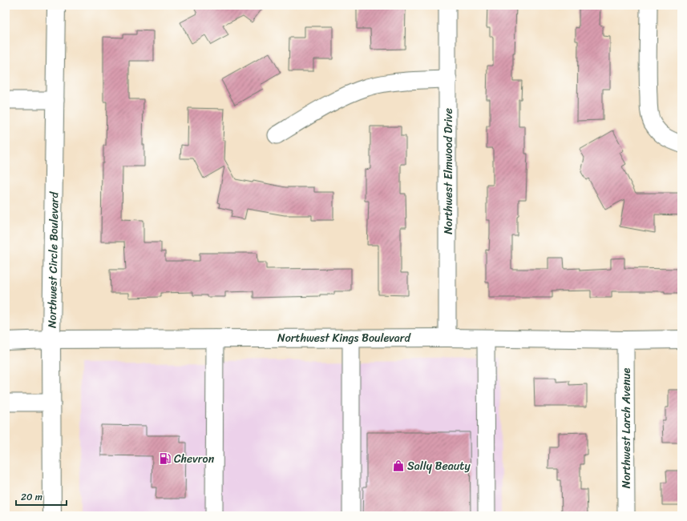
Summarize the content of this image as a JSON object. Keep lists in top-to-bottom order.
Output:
{
  "streets": {
    "main road": ["Northwest Circle Boulevard", "Northwest Kings Boulevard"],
    "street": ["Northwest Elmwood Drive", "Northwest Larch Avenue"]
  },
  "crossings": [
    ["Northwest Elmwood Drive", "Northwest Kings Boulevard"],
    ["Northwest Circle Boulevard", "Northwest Kings Boulevard"],
    ["Northwest Kings Boulevard", "Northwest Larch Avenue"]
  ],
  "places": {
    "fuel station": ["Chevron"],
    "shop": ["Sally Beauty"]
  },
  "scale_bar": "20 m"
}
